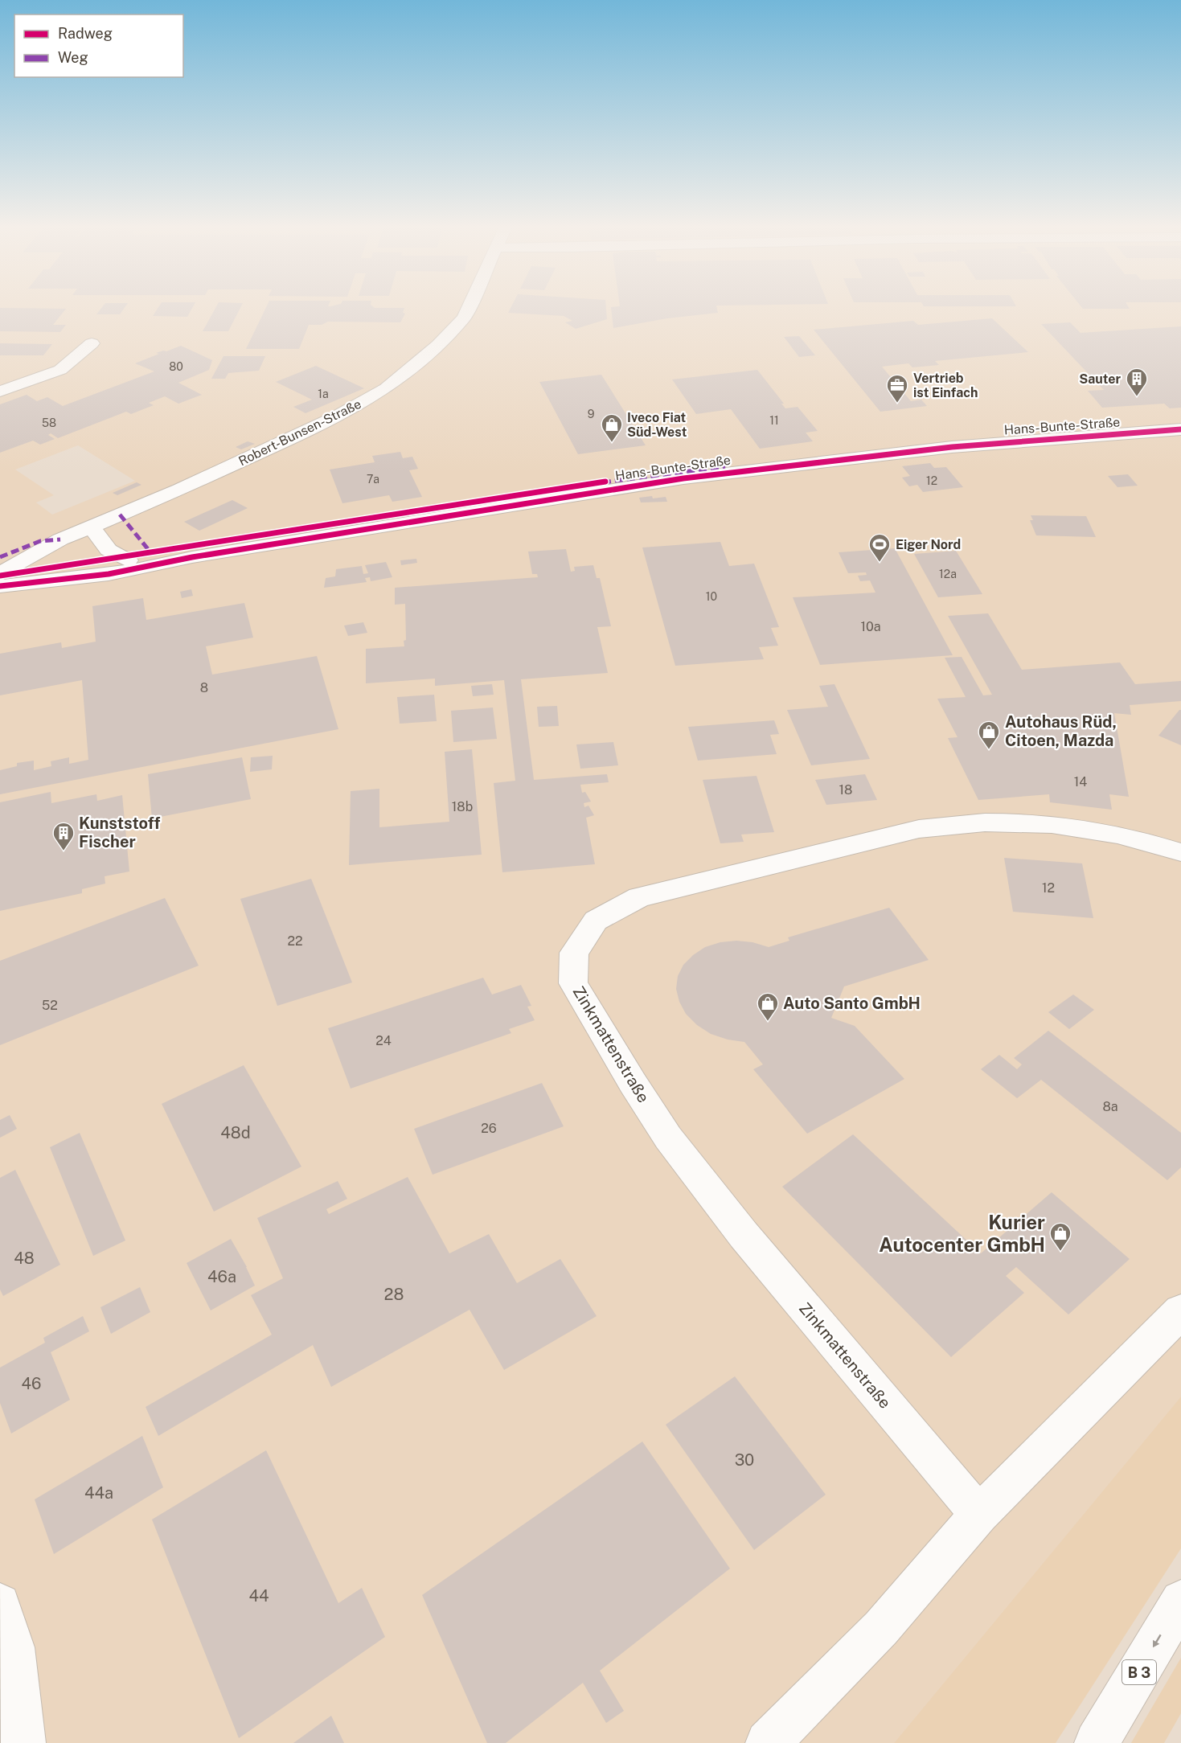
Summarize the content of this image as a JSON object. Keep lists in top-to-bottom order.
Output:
{
  "streets": {
    "main road": [
      "Hans-Bunte-Straße",
      "Robert-Bunsen-Straße",
      "Zinkmattenstraße",
      "B 3"
    ]
  },
  "crossings": [
    ["Hans-Bunte-Straße", "Robert-Bunsen-Straße"]
  ],
  "places": {
    "building": ["Sauter", "Kunststoff Fischer"],
    "office": ["Vertrieb ist Einfach"],
    "shop": [
      "Iveco Fiat Süd-West",
      "Autohaus Rüd, Citoen, Mazda",
      "Auto Santo GmbH",
      "Kurier Autocenter GmbH"
    ],
    "sports": ["Eiger Nord"]
  },
  "house_numbers": [
    "80",
    "1a",
    "9",
    "11",
    "58",
    "7a",
    "12",
    "12a",
    "10",
    "10a",
    "8",
    "14",
    "18",
    "18b",
    "12",
    "22",
    "52",
    "24",
    "8a",
    "26",
    "48d",
    "48",
    "46a",
    "28",
    "46",
    "30",
    "44a",
    "44"
  ],
  "legend": ["Radweg", "Weg"]
}
